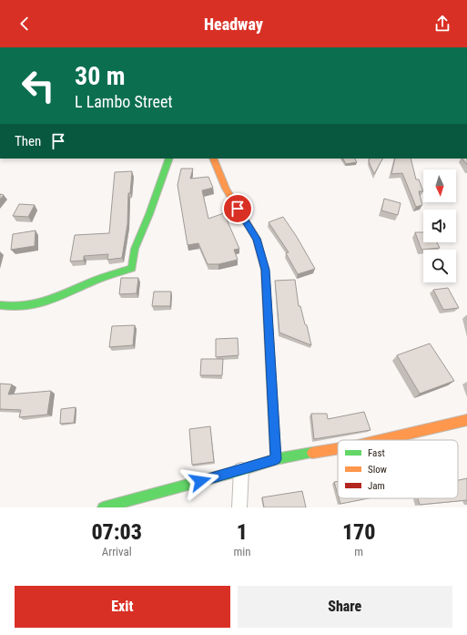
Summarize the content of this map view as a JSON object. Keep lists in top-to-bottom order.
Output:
{
  "legend": ["Fast", "Slow", "Jam"],
  "north": "bottom",
  "page": {
    "header": "Headway",
    "turn": ["30 m", "L Lambo Street"],
    "then": "Then",
    "eta": [
      "07:03",
      "Arrival",
      "1",
      "min",
      "170",
      "m"
    ],
    "buttons": ["Exit", "Share"]
  }
}
